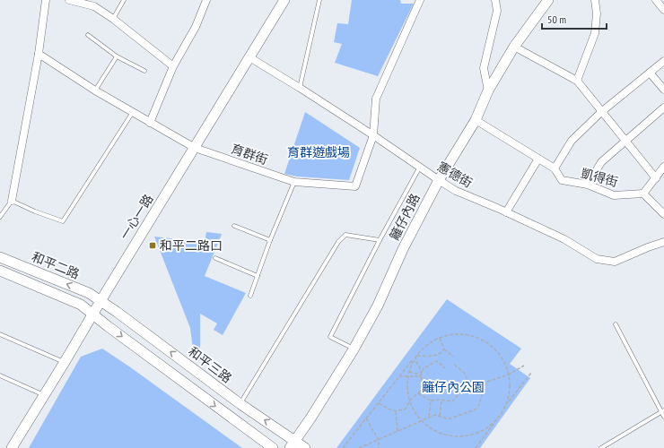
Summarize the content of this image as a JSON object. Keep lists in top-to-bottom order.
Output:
{
  "streets": {
    "street": [
      "育群街",
      "憲德街",
      "凱得街",
      "一心一路",
      "籬仔內路",
      "和平二路",
      "和平三路"
    ]
  },
  "crossings": [
    ["育群街", "憲德街"],
    ["育群街", "一心一路"],
    ["憲德街", "一心一路"],
    ["憲德街", "籬仔內路"],
    ["凱得街", "籬仔內路"],
    ["一心一路", "和平二路"],
    ["一心一路", "和平三路"],
    ["籬仔內路", "和平三路"],
    ["和平二路", "和平三路"]
  ],
  "parks": ["育群遊戲場", "籬仔內公園"],
  "places": {
    "transit": ["和平二路口"]
  },
  "scale_bar": "50 m"
}
